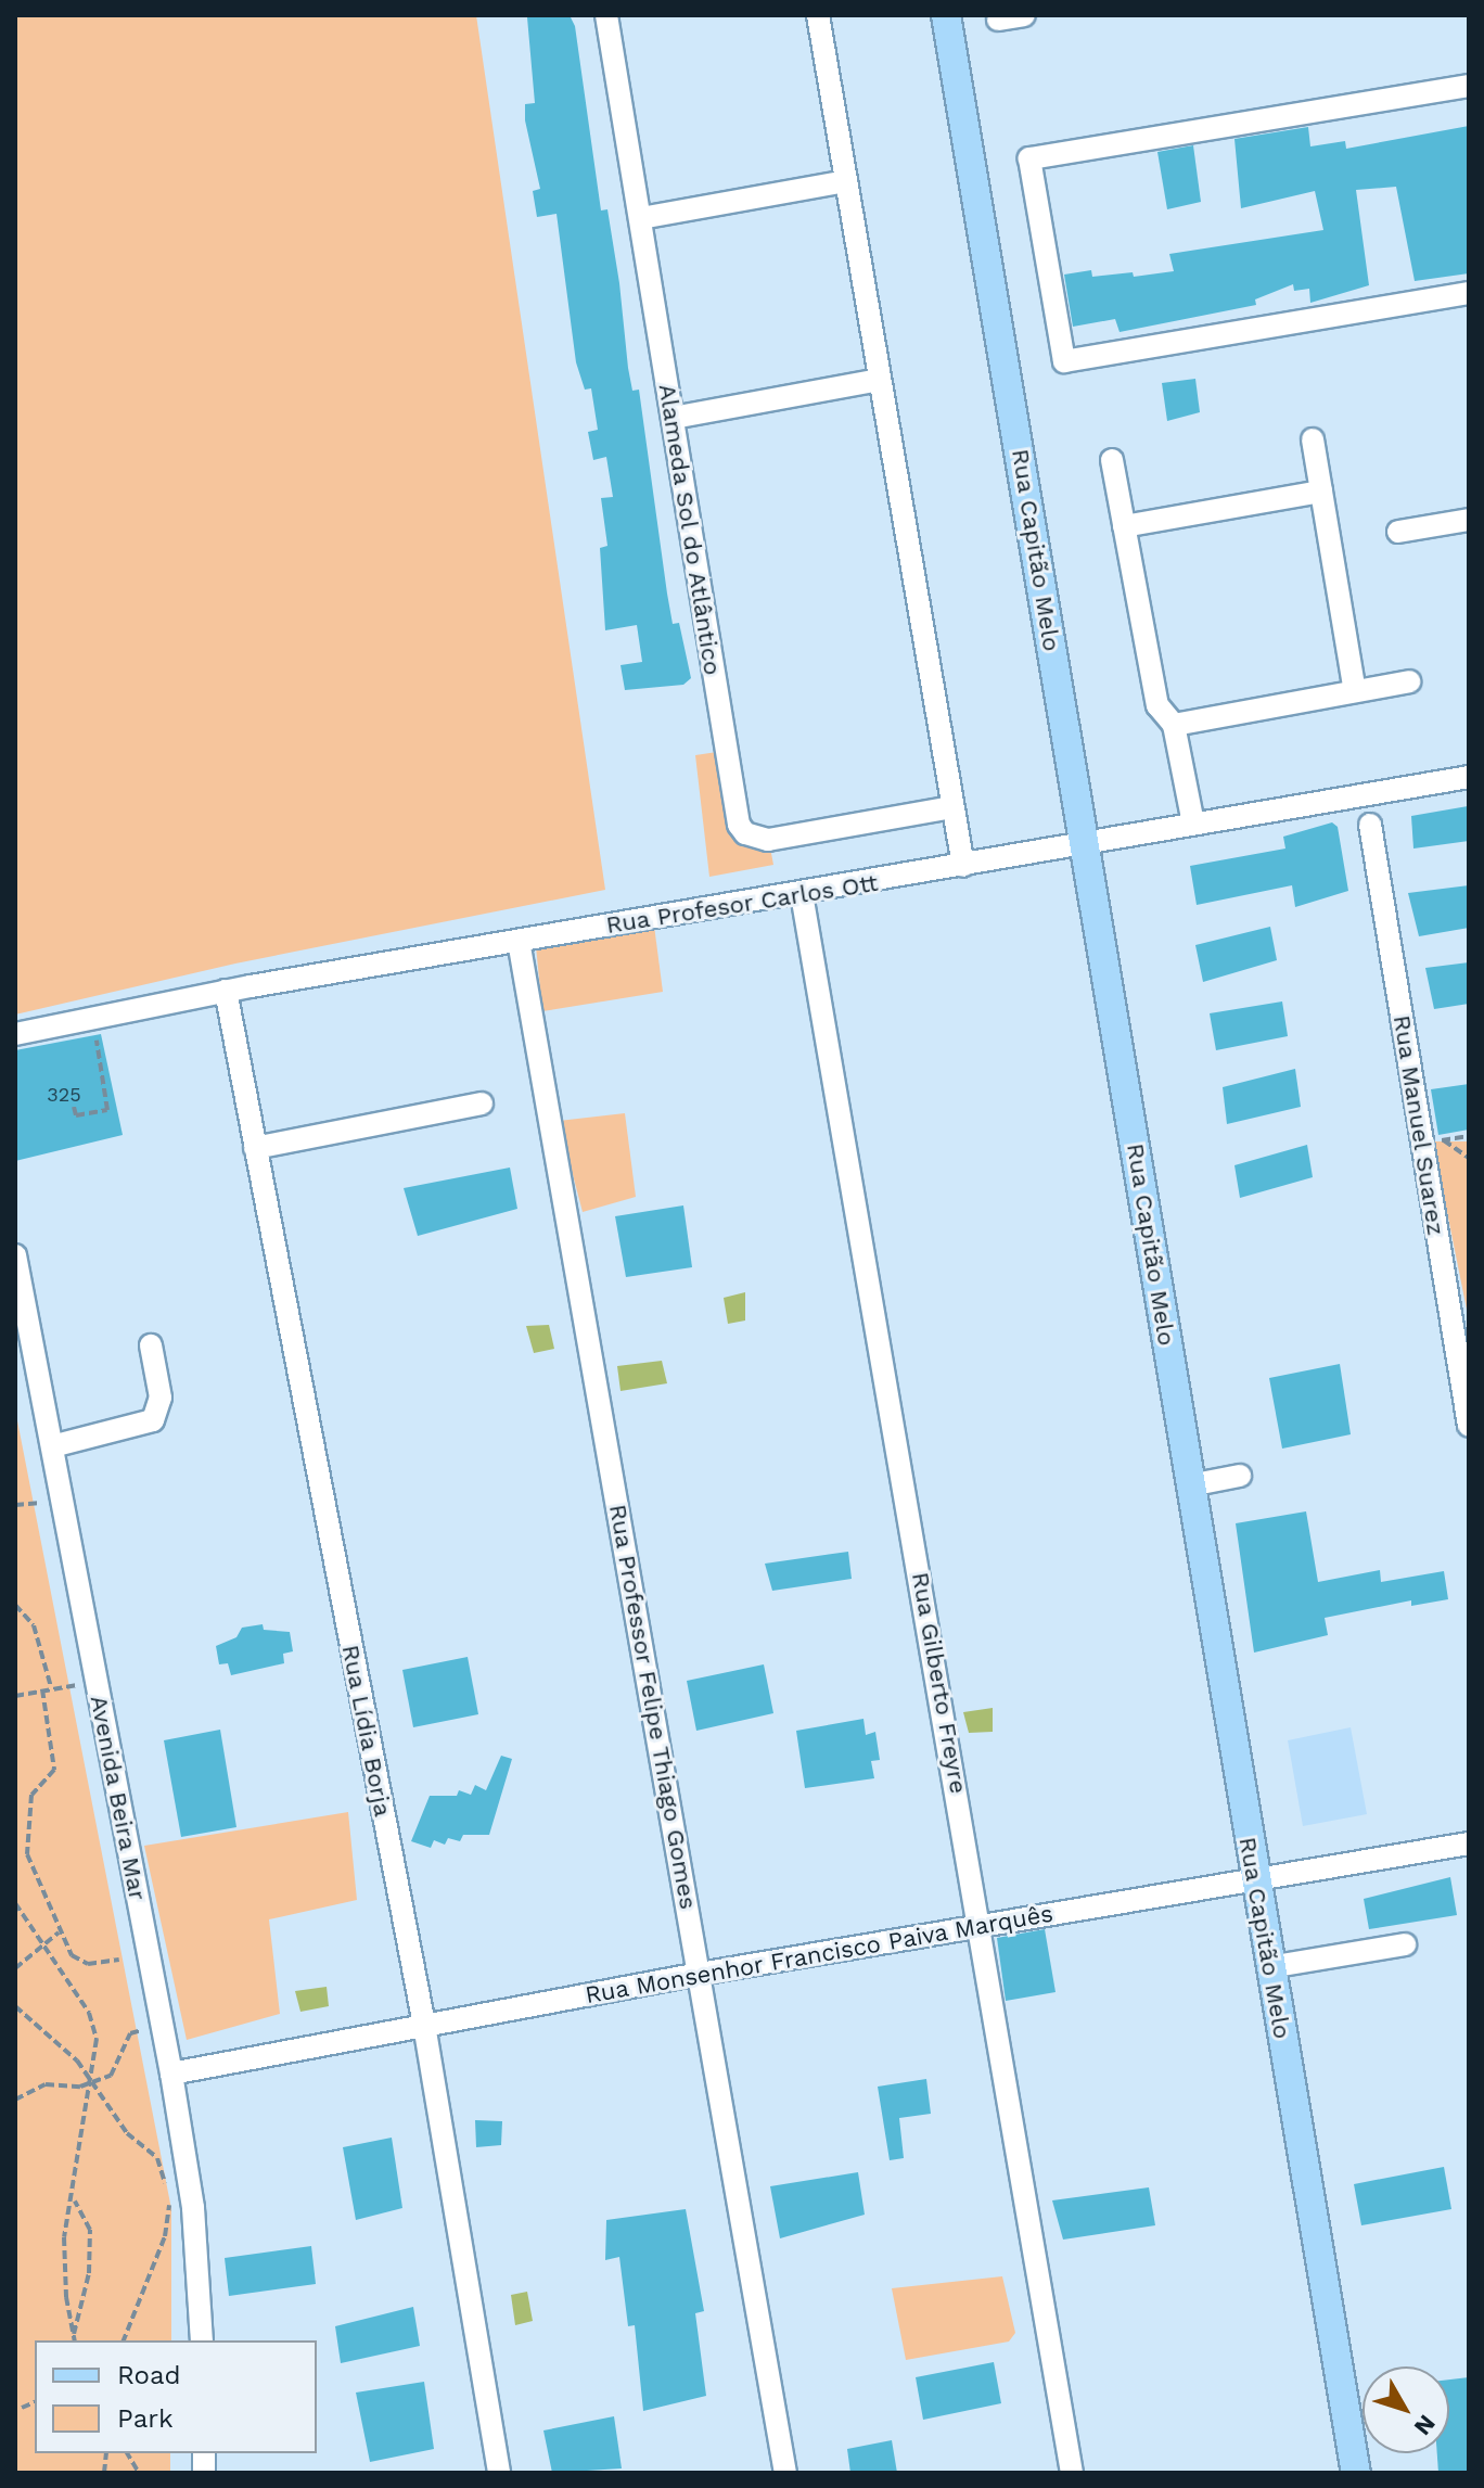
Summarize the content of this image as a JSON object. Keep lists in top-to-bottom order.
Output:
{
  "streets": {
    "main road": ["Rua Capitão Melo"],
    "street": [
      "Alameda Sol do Atlântico",
      "Rua Profesor Carlos Ott",
      "Rua Manuel Suarez",
      "Rua Gilberto Freyre",
      "Rua Professor Felipe Thiago Gomes",
      "Rua Lídia Borja",
      "Avenida Beira Mar",
      "Rua Monsenhor Francisco Paiva Marquês"
    ]
  },
  "crossings": [
    ["Rua Capitão Melo", "Rua Profesor Carlos Ott"],
    ["Rua Capitão Melo", "Rua Monsenhor Francisco Paiva Marquês"],
    ["Rua Profesor Carlos Ott", "Rua Gilberto Freyre"],
    ["Rua Profesor Carlos Ott", "Rua Professor Felipe Thiago Gomes"],
    ["Rua Profesor Carlos Ott", "Rua Lídia Borja"],
    ["Rua Gilberto Freyre", "Rua Monsenhor Francisco Paiva Marquês"],
    ["Rua Professor Felipe Thiago Gomes", "Rua Monsenhor Francisco Paiva Marquês"],
    ["Rua Lídia Borja", "Rua Monsenhor Francisco Paiva Marquês"],
    ["Avenida Beira Mar", "Rua Monsenhor Francisco Paiva Marquês"]
  ],
  "house_numbers": ["325"],
  "legend": ["Road", "Park"],
  "north": "bottom right"
}
